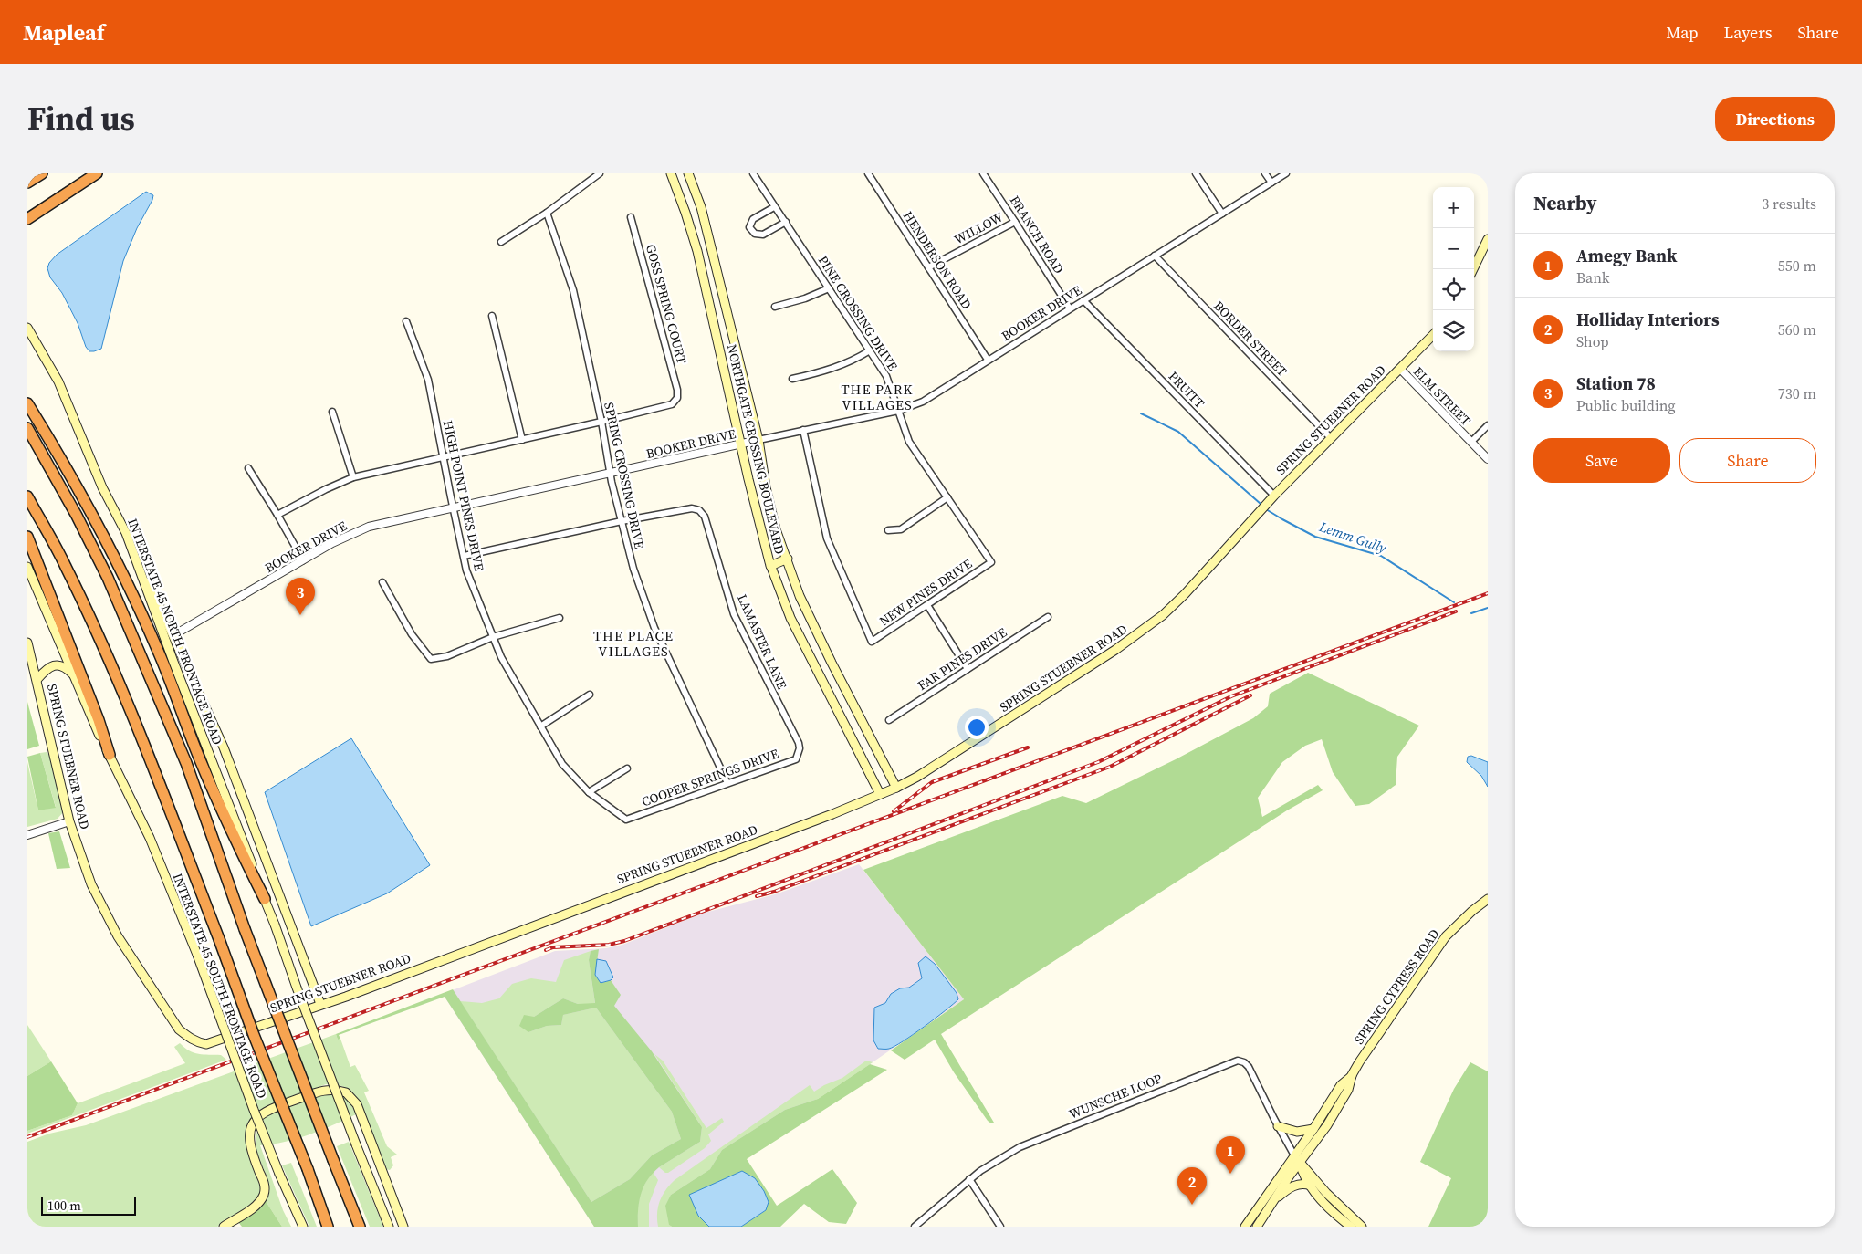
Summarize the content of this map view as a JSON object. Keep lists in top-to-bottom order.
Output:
{
  "streets": {
    "main road": [
      "SPRING STUEBNER ROAD",
      "NORTHGATE CROSSING BOULEVARD",
      "INTERSTATE 45 NORTH FRONTAGE ROAD",
      "INTERSTATE 45 SOUTH FRONTAGE ROAD",
      "SPRING CYPRESS ROAD"
    ],
    "street": [
      "WILLOW",
      "BRANCH ROAD",
      "HENDERSON ROAD",
      "GOSS SPRING COURT",
      "PINE CROSSING DRIVE",
      "BOOKER DRIVE",
      "BORDER STREET",
      "PRUITT",
      "ELM STREET",
      "SPRING CROSSING DRIVE",
      "HIGH POINT PINES DRIVE",
      "NEW PINES DRIVE",
      "LAMASTER LANE",
      "FAR PINES DRIVE",
      "COOPER SPRINGS DRIVE",
      "WUNSCHE LOOP"
    ]
  },
  "crossings": [
    ["WILLOW", "BRANCH ROAD"],
    ["WILLOW", "HENDERSON ROAD"],
    ["BRANCH ROAD", "BOOKER DRIVE"],
    ["HENDERSON ROAD", "BOOKER DRIVE"],
    ["GOSS SPRING COURT", "SPRING CROSSING DRIVE"],
    ["PINE CROSSING DRIVE", "BOOKER DRIVE"],
    ["PINE CROSSING DRIVE", "NEW PINES DRIVE"],
    ["BOOKER DRIVE", "BORDER STREET"],
    ["BOOKER DRIVE", "PRUITT"],
    ["BOOKER DRIVE", "NORTHGATE CROSSING BOULEVARD"],
    ["BOOKER DRIVE", "SPRING CROSSING DRIVE"],
    ["BOOKER DRIVE", "HIGH POINT PINES DRIVE"],
    ["BOOKER DRIVE", "NEW PINES DRIVE"],
    ["BORDER STREET", "SPRING STUEBNER ROAD"],
    ["PRUITT", "SPRING STUEBNER ROAD"],
    ["ELM STREET", "SPRING STUEBNER ROAD"],
    ["SPRING STUEBNER ROAD", "NORTHGATE CROSSING BOULEVARD"],
    ["SPRING CROSSING DRIVE", "LAMASTER LANE"],
    ["SPRING CROSSING DRIVE", "COOPER SPRINGS DRIVE"],
    ["HIGH POINT PINES DRIVE", "COOPER SPRINGS DRIVE"],
    ["LAMASTER LANE", "COOPER SPRINGS DRIVE"],
    ["SPRING CYPRESS ROAD", "WUNSCHE LOOP"]
  ],
  "districts": ["THE PARK VILLAGES", "THE PLACE VILLAGES"],
  "water": ["Lemm Gully"],
  "scale_bar": "100 m",
  "page": {
    "header": "Mapleaf",
    "nav": ["Map", "Layers", "Share"],
    "title": "Find us",
    "buttons": [
      "Directions",
      ["Save", "Share"]
    ],
    "heading": ["Nearby", "3 results"],
    "map_buttons": ["+", "−"],
    "list": [
      {
        "mark": "1",
        "name": "Amegy Bank",
        "note": "Bank",
        "value": "550 m"
      },
      {
        "mark": "2",
        "name": "Holliday Interiors",
        "note": "Shop",
        "value": "560 m"
      },
      {
        "mark": "3",
        "name": "Station 78",
        "note": "Public building",
        "value": "730 m"
      }
    ],
    "pins": ["3", "1", "2"],
    "scale": "100 m"
  }
}
